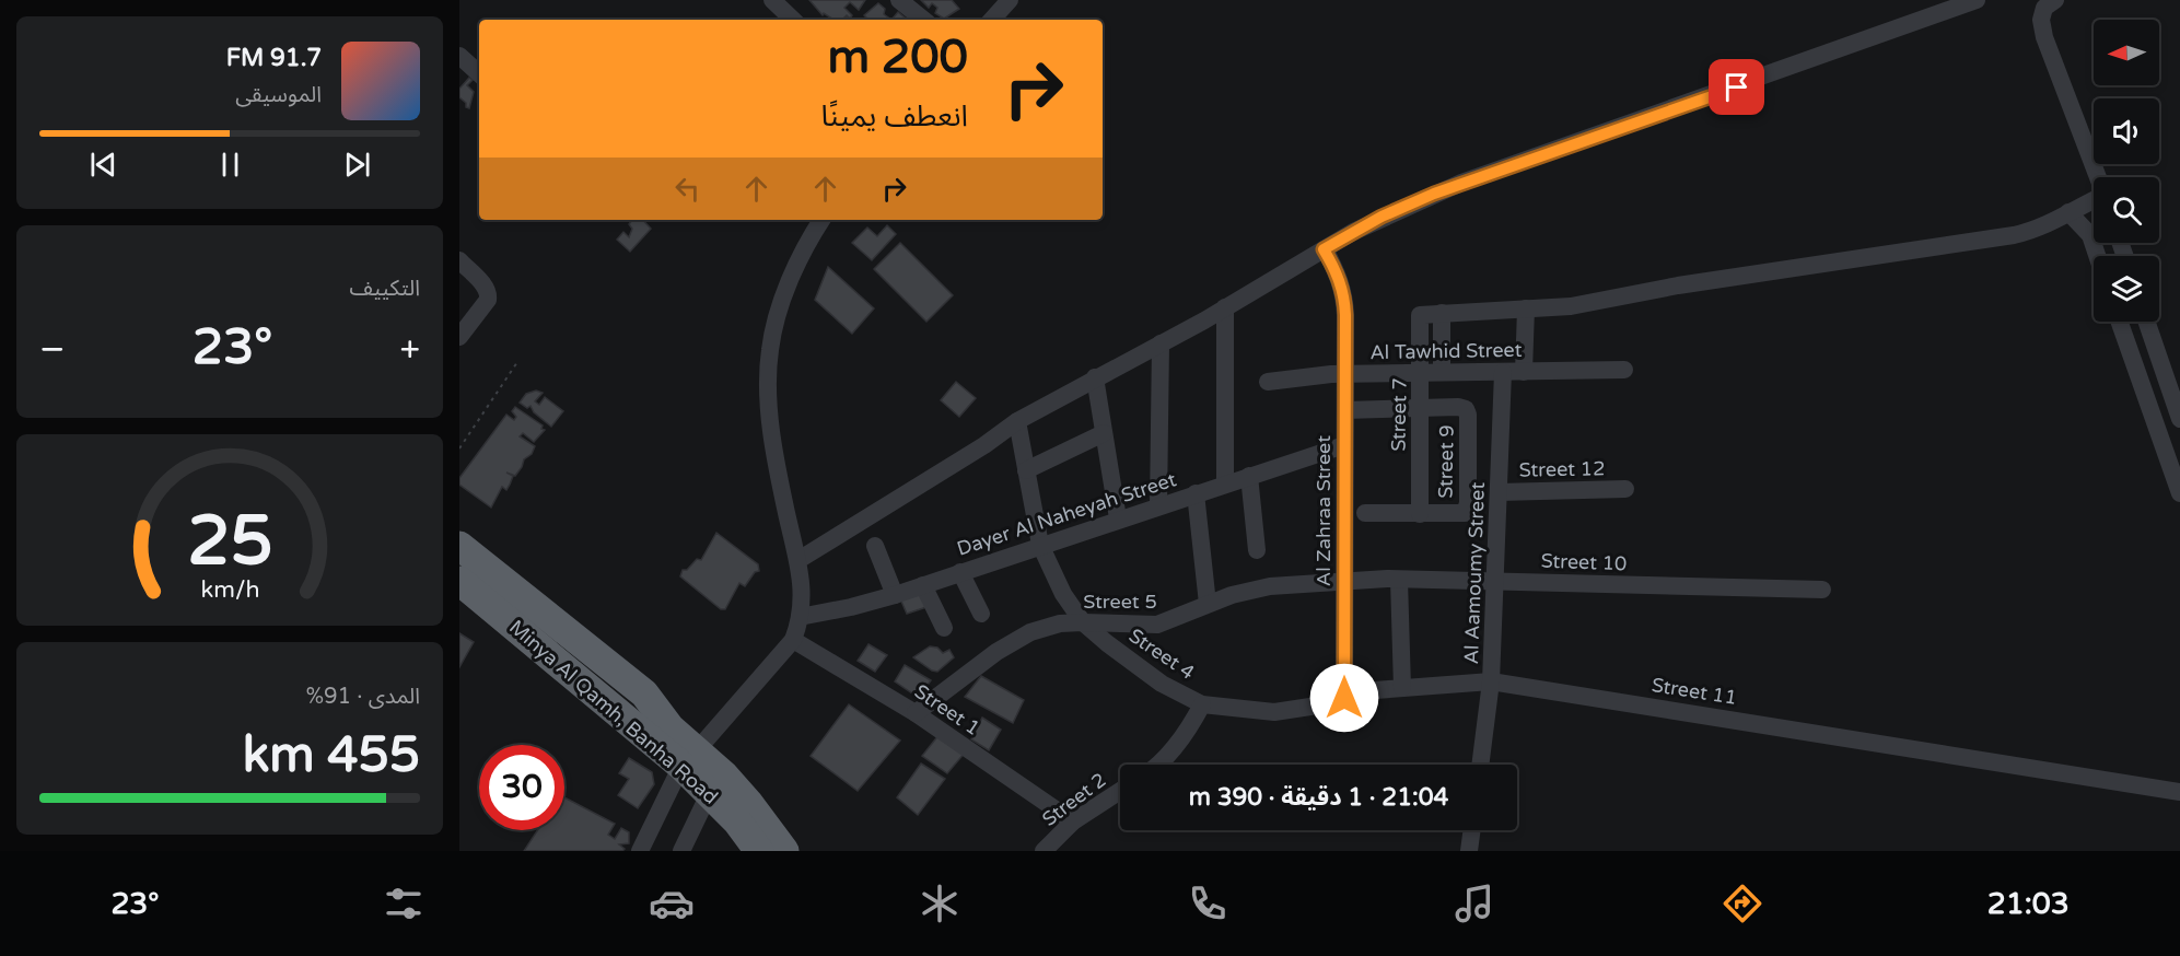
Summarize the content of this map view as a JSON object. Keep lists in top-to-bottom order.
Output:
{
  "streets": {
    "highway": ["Minya Al Qamh, Banha Road"],
    "street": [
      "Al Tawhid Street",
      "Street 7",
      "Street 9",
      "Street 12",
      "Al Zahraa Street",
      "Dayer Al Naheyah Street",
      "Street 10",
      "Al Aamoumy Street",
      "Street 5",
      "Street 4",
      "Street 11",
      "Street 1",
      "Street 2"
    ]
  },
  "crossings": [
    ["Al Tawhid Street", "Street 7"],
    ["Al Tawhid Street", "Al Zahraa Street"],
    ["Al Tawhid Street", "Al Aamoumy Street"],
    ["Street 7", "Street 9"],
    ["Street 12", "Al Aamoumy Street"],
    ["Al Zahraa Street", "Dayer Al Naheyah Street"],
    ["Al Zahraa Street", "Street 10"],
    ["Al Zahraa Street", "Street 5"],
    ["Al Zahraa Street", "Street 11"],
    ["Dayer Al Naheyah Street", "Street 4"],
    ["Street 10", "Al Aamoumy Street"],
    ["Street 10", "Street 5"],
    ["Al Aamoumy Street", "Street 11"],
    ["Street 5", "Street 4"],
    ["Street 5", "Street 1"],
    ["Street 4", "Street 11"],
    ["Street 1", "Street 2"]
  ],
  "north": "left",
  "page": {
    "turn": ["200 m", "انعطف يمينًا"],
    "song": ["91.7 FM", "الموسيقى"],
    "tile": [
      "التكييف",
      ["المدى · 91%", "455 km"]
    ],
    "heat": ["−", "23°", "+"],
    "limit": "30",
    "trip": "21:04 · 1 دقيقة · 390 m",
    "tabs": ["21:03", "23°"],
    "gauge": ["25", "km/h"]
  }
}
